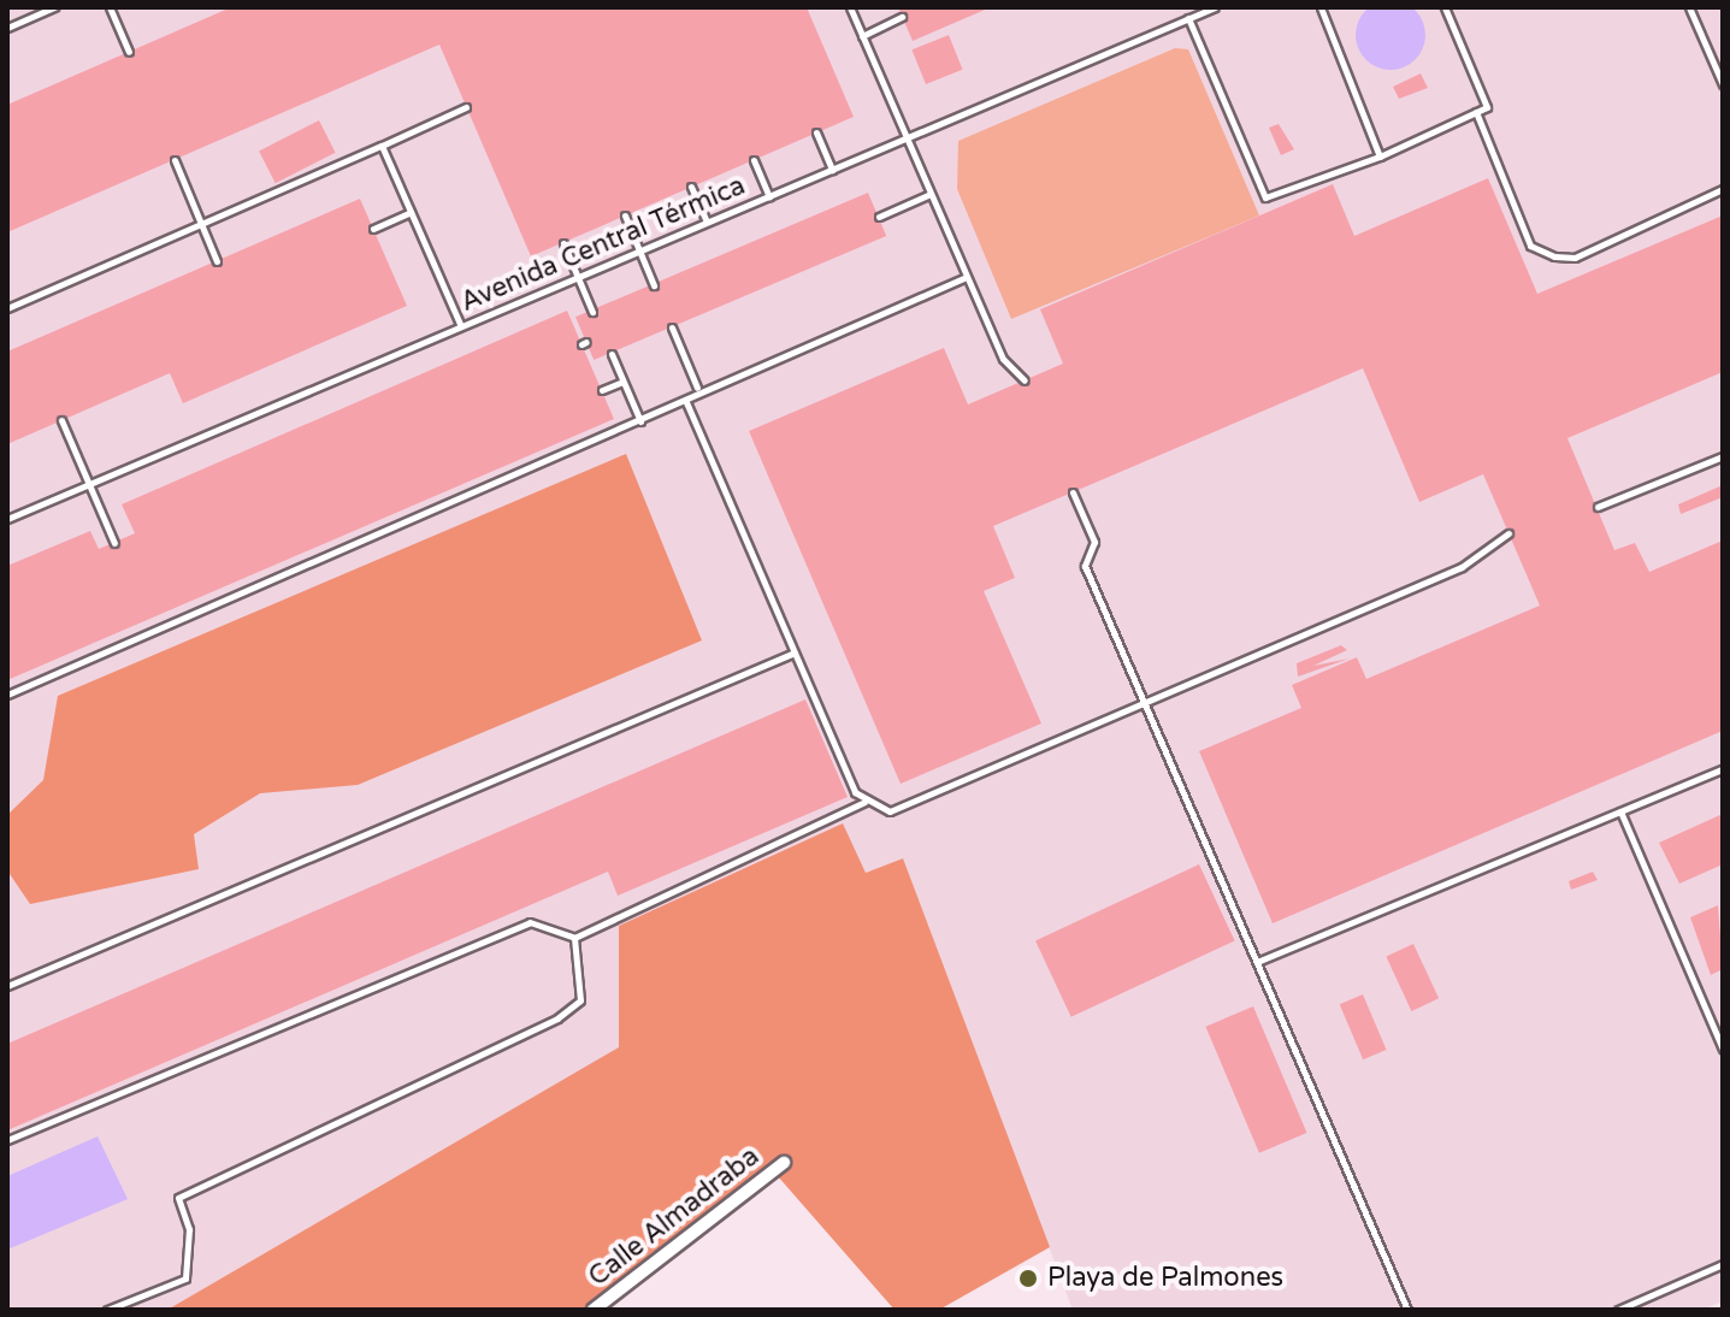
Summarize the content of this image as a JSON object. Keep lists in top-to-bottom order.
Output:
{
  "streets": {
    "street": ["Calle Almadraba"],
    "lane": ["Avenida Central Térmica"]
  },
  "places": ["Playa de Palmones"]
}
